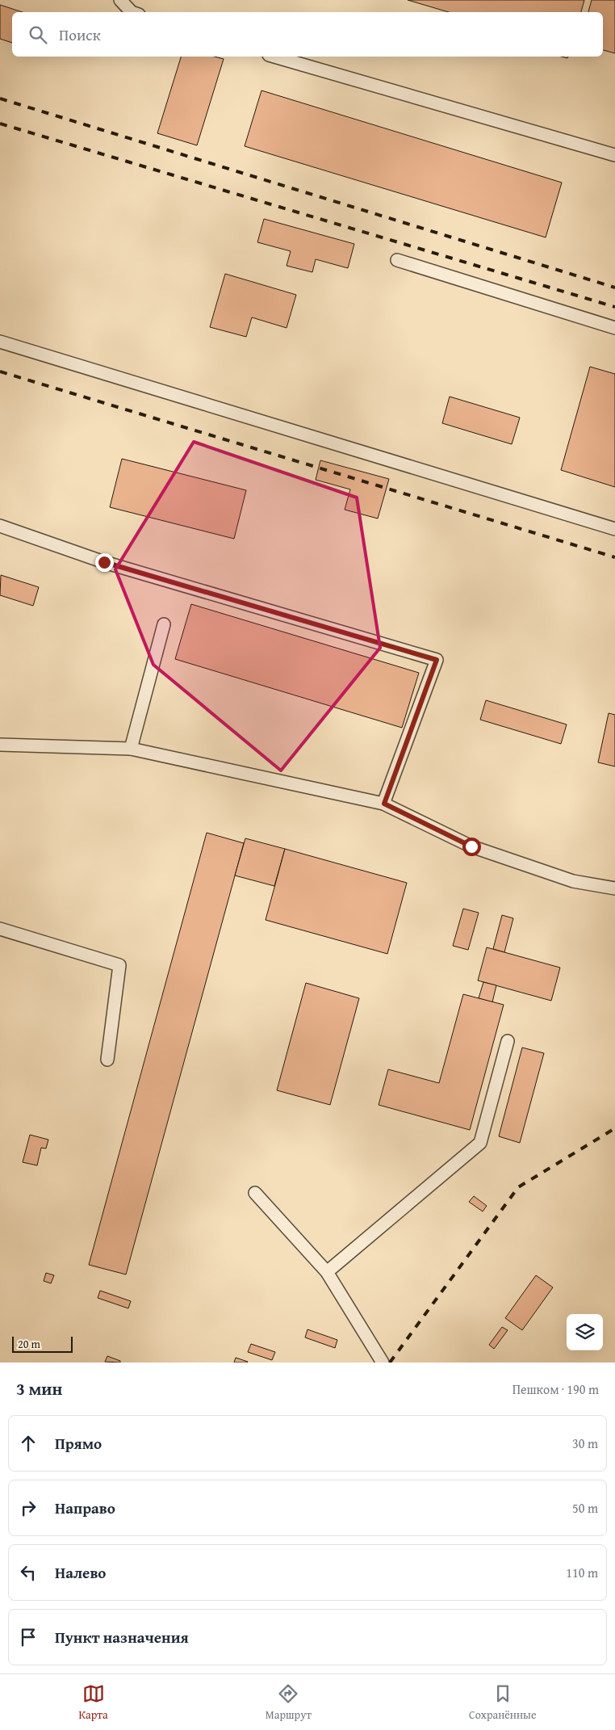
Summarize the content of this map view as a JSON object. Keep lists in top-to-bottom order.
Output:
{
  "scale_bar": "20 m",
  "page": {
    "search": "Поиск",
    "scale": "20 m",
    "heading": ["3 мин", "Пешком · 190 m"],
    "list": [
      ["Прямо", "30 m"],
      ["Направо", "50 m"],
      ["Налево", "110 m"],
      "Пункт назначения"
    ],
    "nav": ["Карта", "Маршрут", "Сохранённые"]
  }
}
